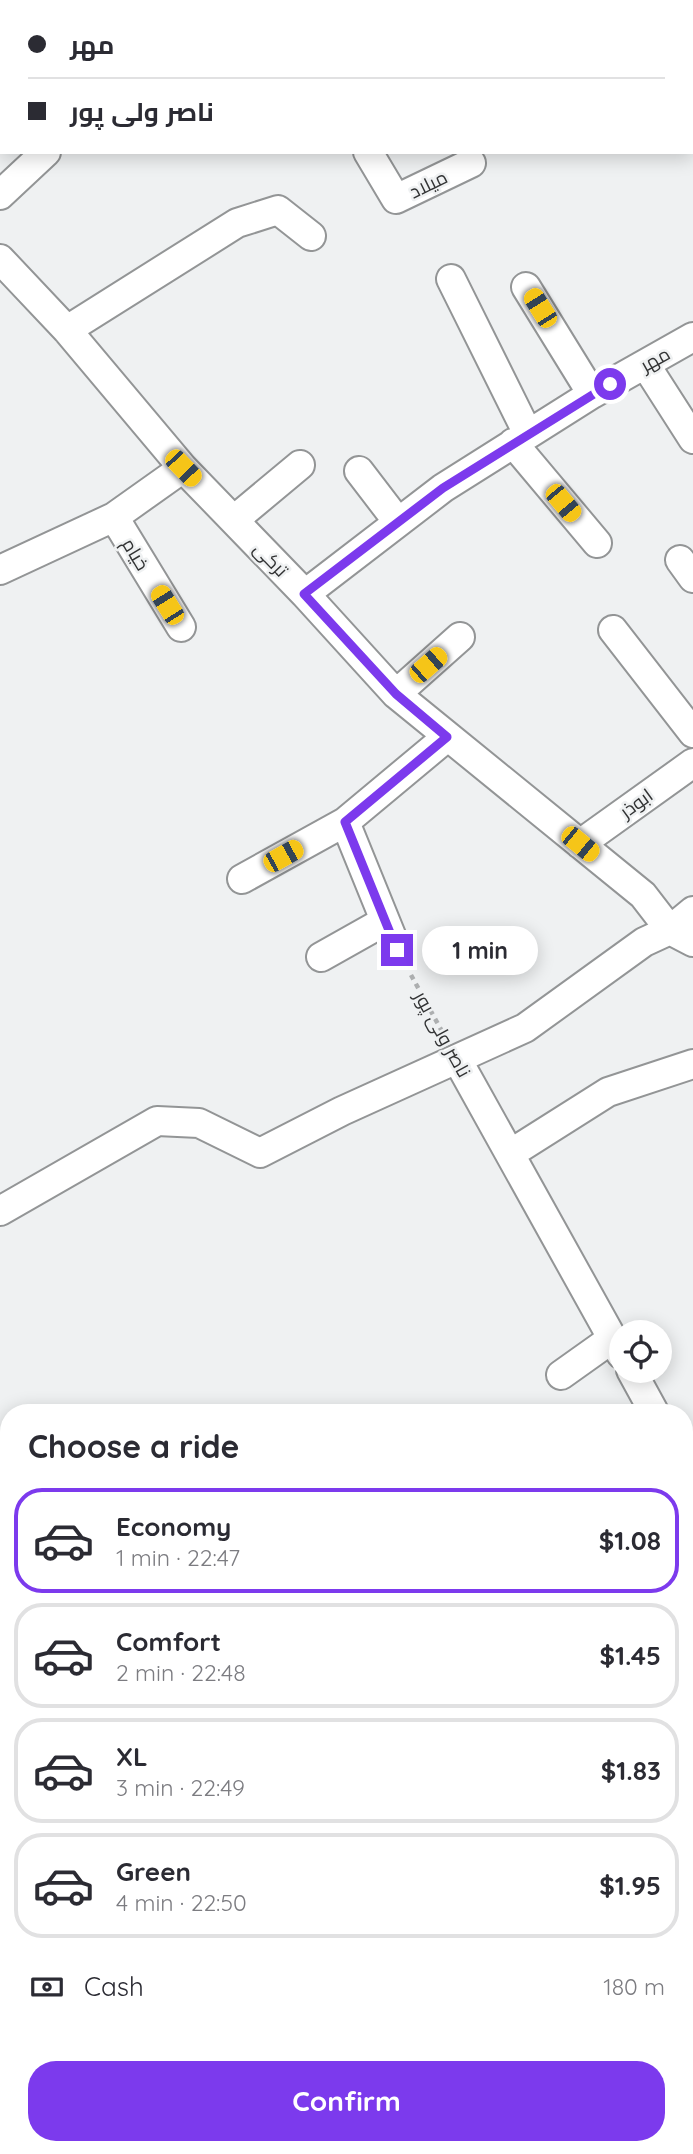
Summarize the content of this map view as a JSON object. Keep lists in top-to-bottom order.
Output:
{
  "streets": {
    "street": [
      "میلاد",
      "مهر",
      "خیام",
      "ترکی",
      "ابوذر",
      "ناصر ولی پور"
    ]
  },
  "crossings": [
    ["مهر", "ترکی"],
    ["خیام", "ترکی"],
    ["ترکی", "ابوذر"]
  ],
  "page": {
    "banner": ["مهر", "ناصر ولی پور"],
    "bubble": "1 min",
    "heading": "Choose a ride",
    "list": [
      {
        "name": "Economy",
        "note": "1 min · 22:47",
        "value": "$1.08"
      },
      {
        "name": "Comfort",
        "note": "2 min · 22:48",
        "value": "$1.45"
      },
      {
        "name": "XL",
        "note": "3 min · 22:49",
        "value": "$1.83"
      },
      {
        "name": "Green",
        "note": "4 min · 22:50",
        "value": "$1.95"
      }
    ],
    "pay": ["Cash", "180 m"],
    "buttons": "Confirm"
  }
}
